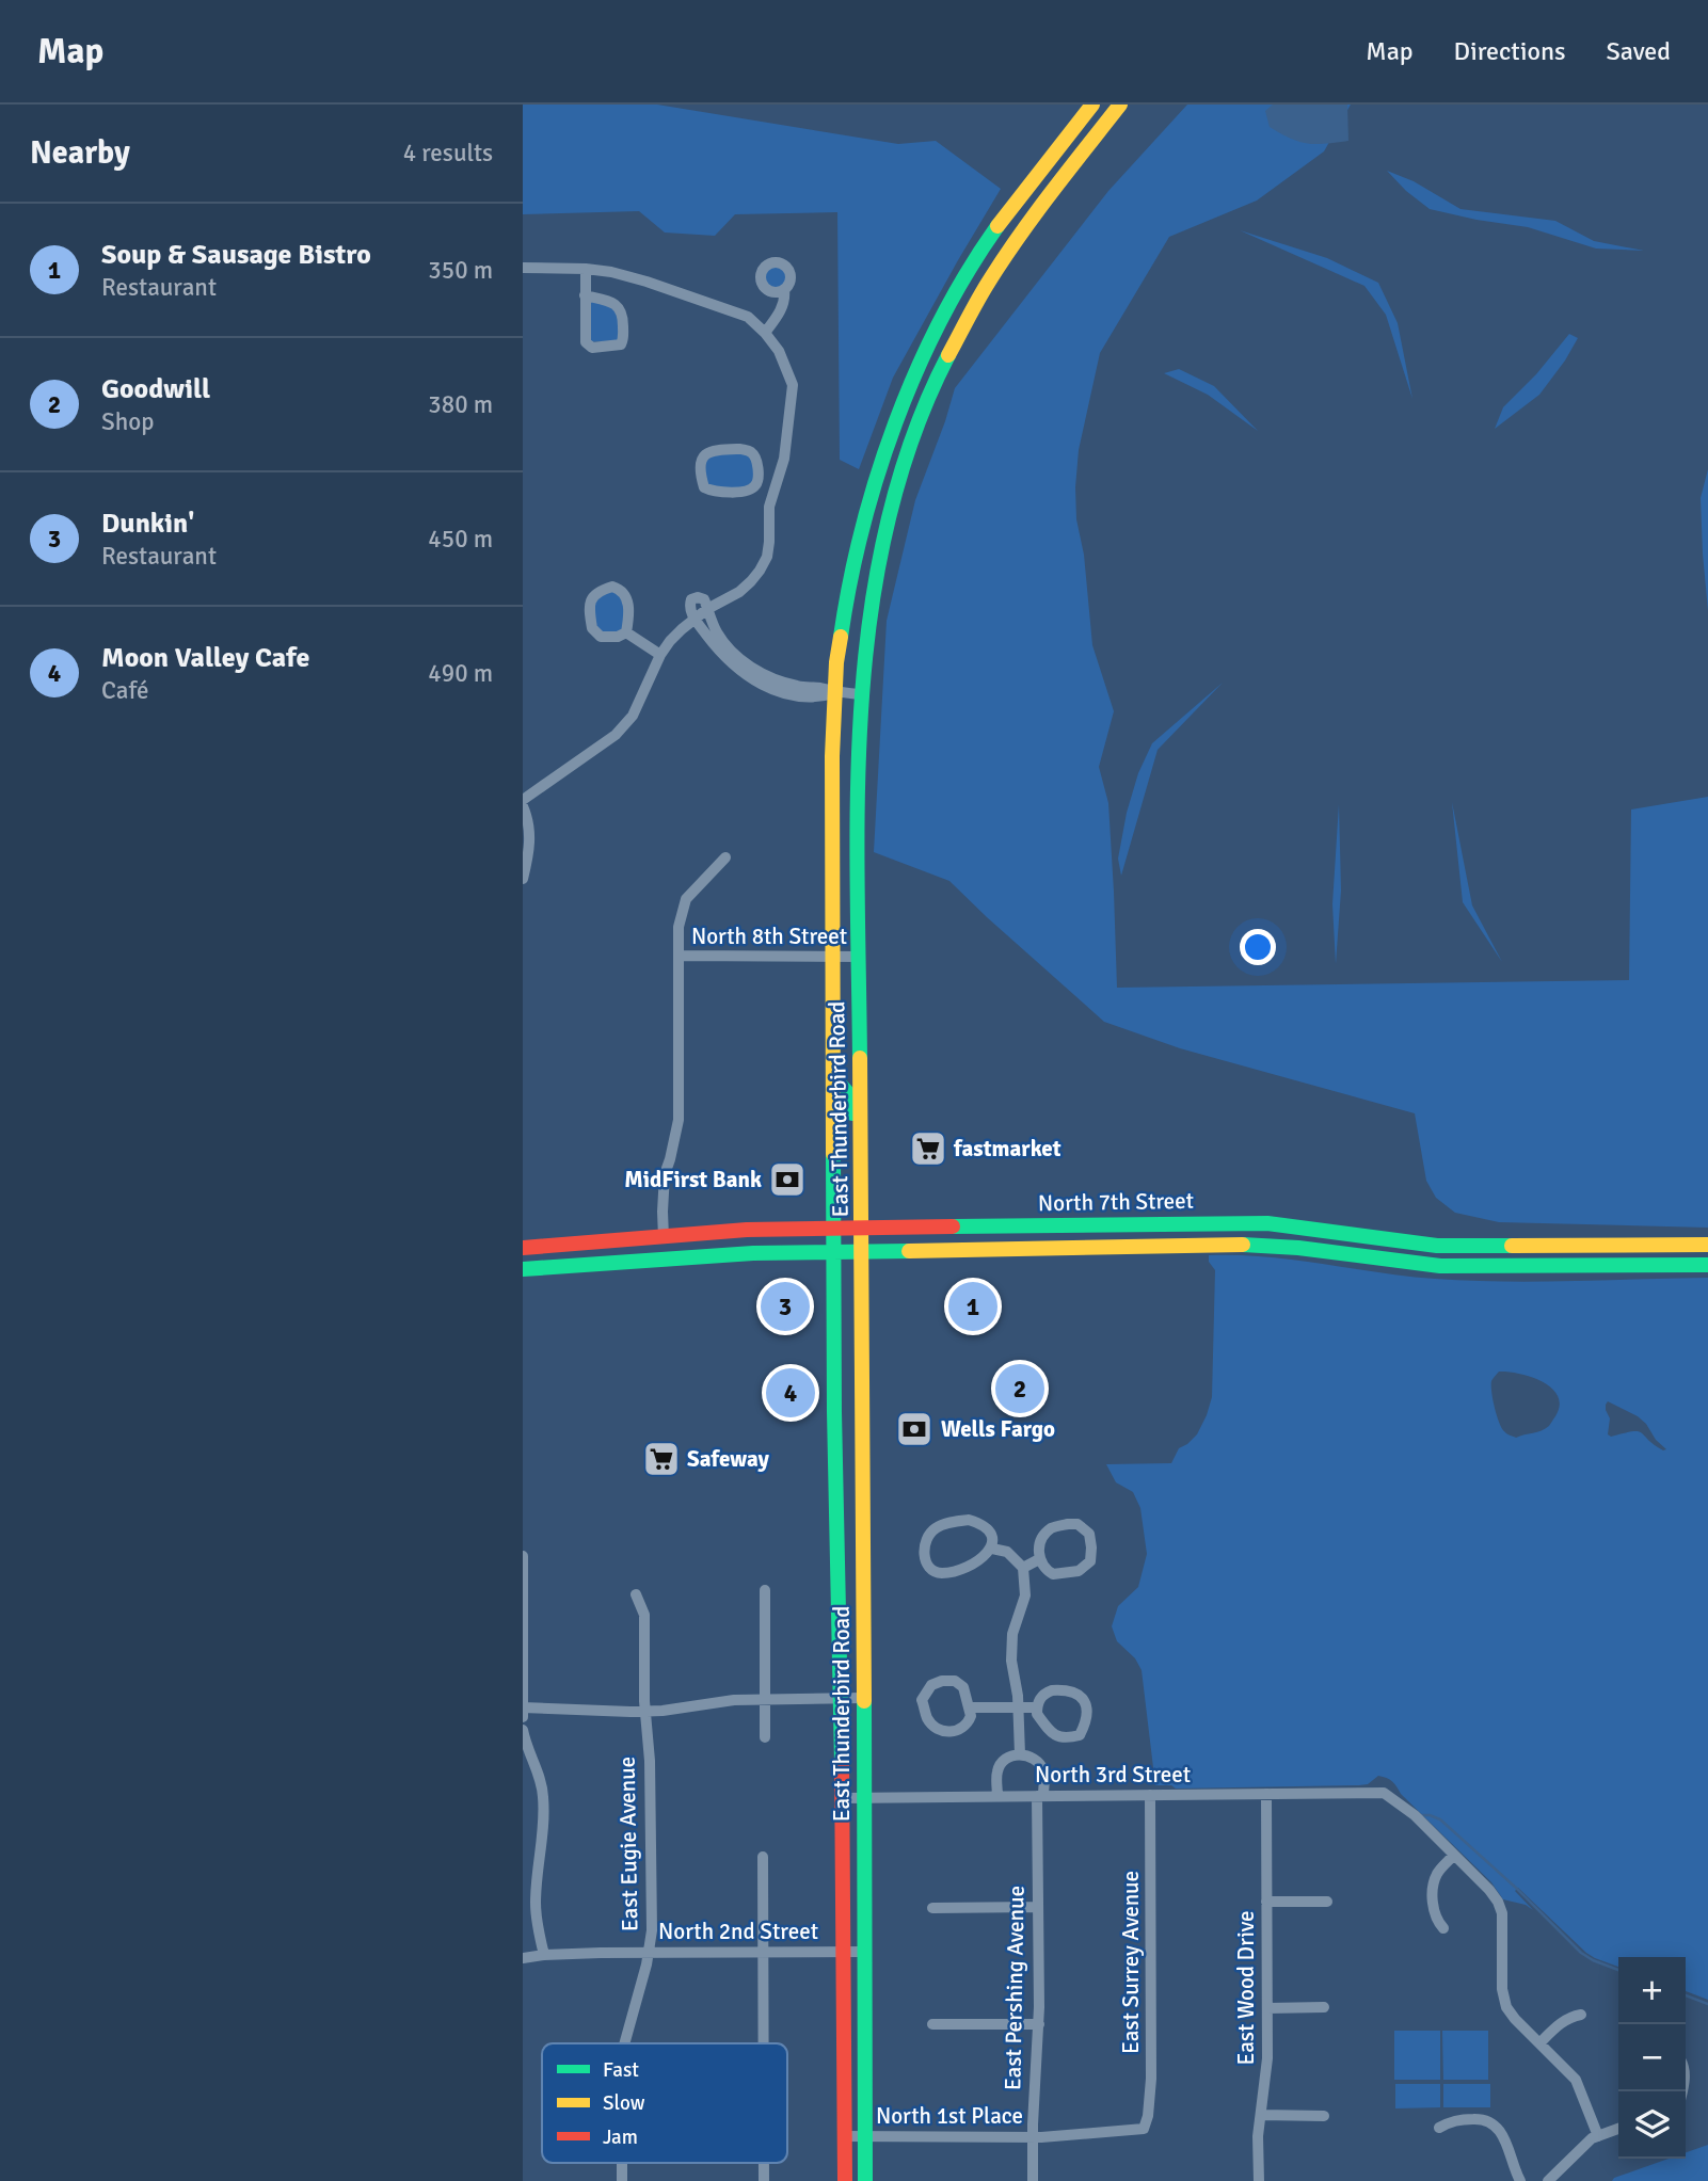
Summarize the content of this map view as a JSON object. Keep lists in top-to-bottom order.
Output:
{
  "streets": {
    "main road": ["East Thunderbird Road", "North 7th Street"],
    "street": [
      "North 8th Street",
      "North 3rd Street",
      "East Eugie Avenue",
      "North 2nd Street",
      "East Surrey Avenue",
      "East Pershing Avenue",
      "East Wood Drive",
      "North 1st Place"
    ]
  },
  "crossings": [
    ["North 8th Street", "East Thunderbird Road"],
    ["East Thunderbird Road", "North 7th Street"],
    ["East Thunderbird Road", "North 3rd Street"],
    ["East Thunderbird Road", "North 2nd Street"],
    ["East Thunderbird Road", "North 1st Place"],
    ["North 3rd Street", "East Surrey Avenue"],
    ["North 3rd Street", "East Pershing Avenue"],
    ["North 3rd Street", "East Wood Drive"],
    ["East Eugie Avenue", "North 2nd Street"],
    ["East Surrey Avenue", "North 1st Place"],
    ["East Pershing Avenue", "North 1st Place"]
  ],
  "places": {
    "supermarket": ["fastmarket", "Safeway"],
    "bank": ["MidFirst Bank", "Wells Fargo"]
  },
  "legend": ["Fast", "Slow", "Jam"],
  "page": {
    "header": "Map",
    "nav": ["Map", "Directions", "Saved"],
    "heading": ["Nearby", "4 results"],
    "list": [
      {
        "mark": "1",
        "name": "Soup & Sausage Bistro",
        "note": "Restaurant",
        "value": "350 m"
      },
      {
        "mark": "2",
        "name": "Goodwill",
        "note": "Shop",
        "value": "380 m"
      },
      {
        "mark": "3",
        "name": "Dunkin'",
        "note": "Restaurant",
        "value": "450 m"
      },
      {
        "mark": "4",
        "name": "Moon Valley Cafe",
        "note": "Café",
        "value": "490 m"
      }
    ],
    "pins": [
      "1",
      "3",
      "2",
      "4"
    ],
    "map_buttons": ["+", "−"]
  }
}
